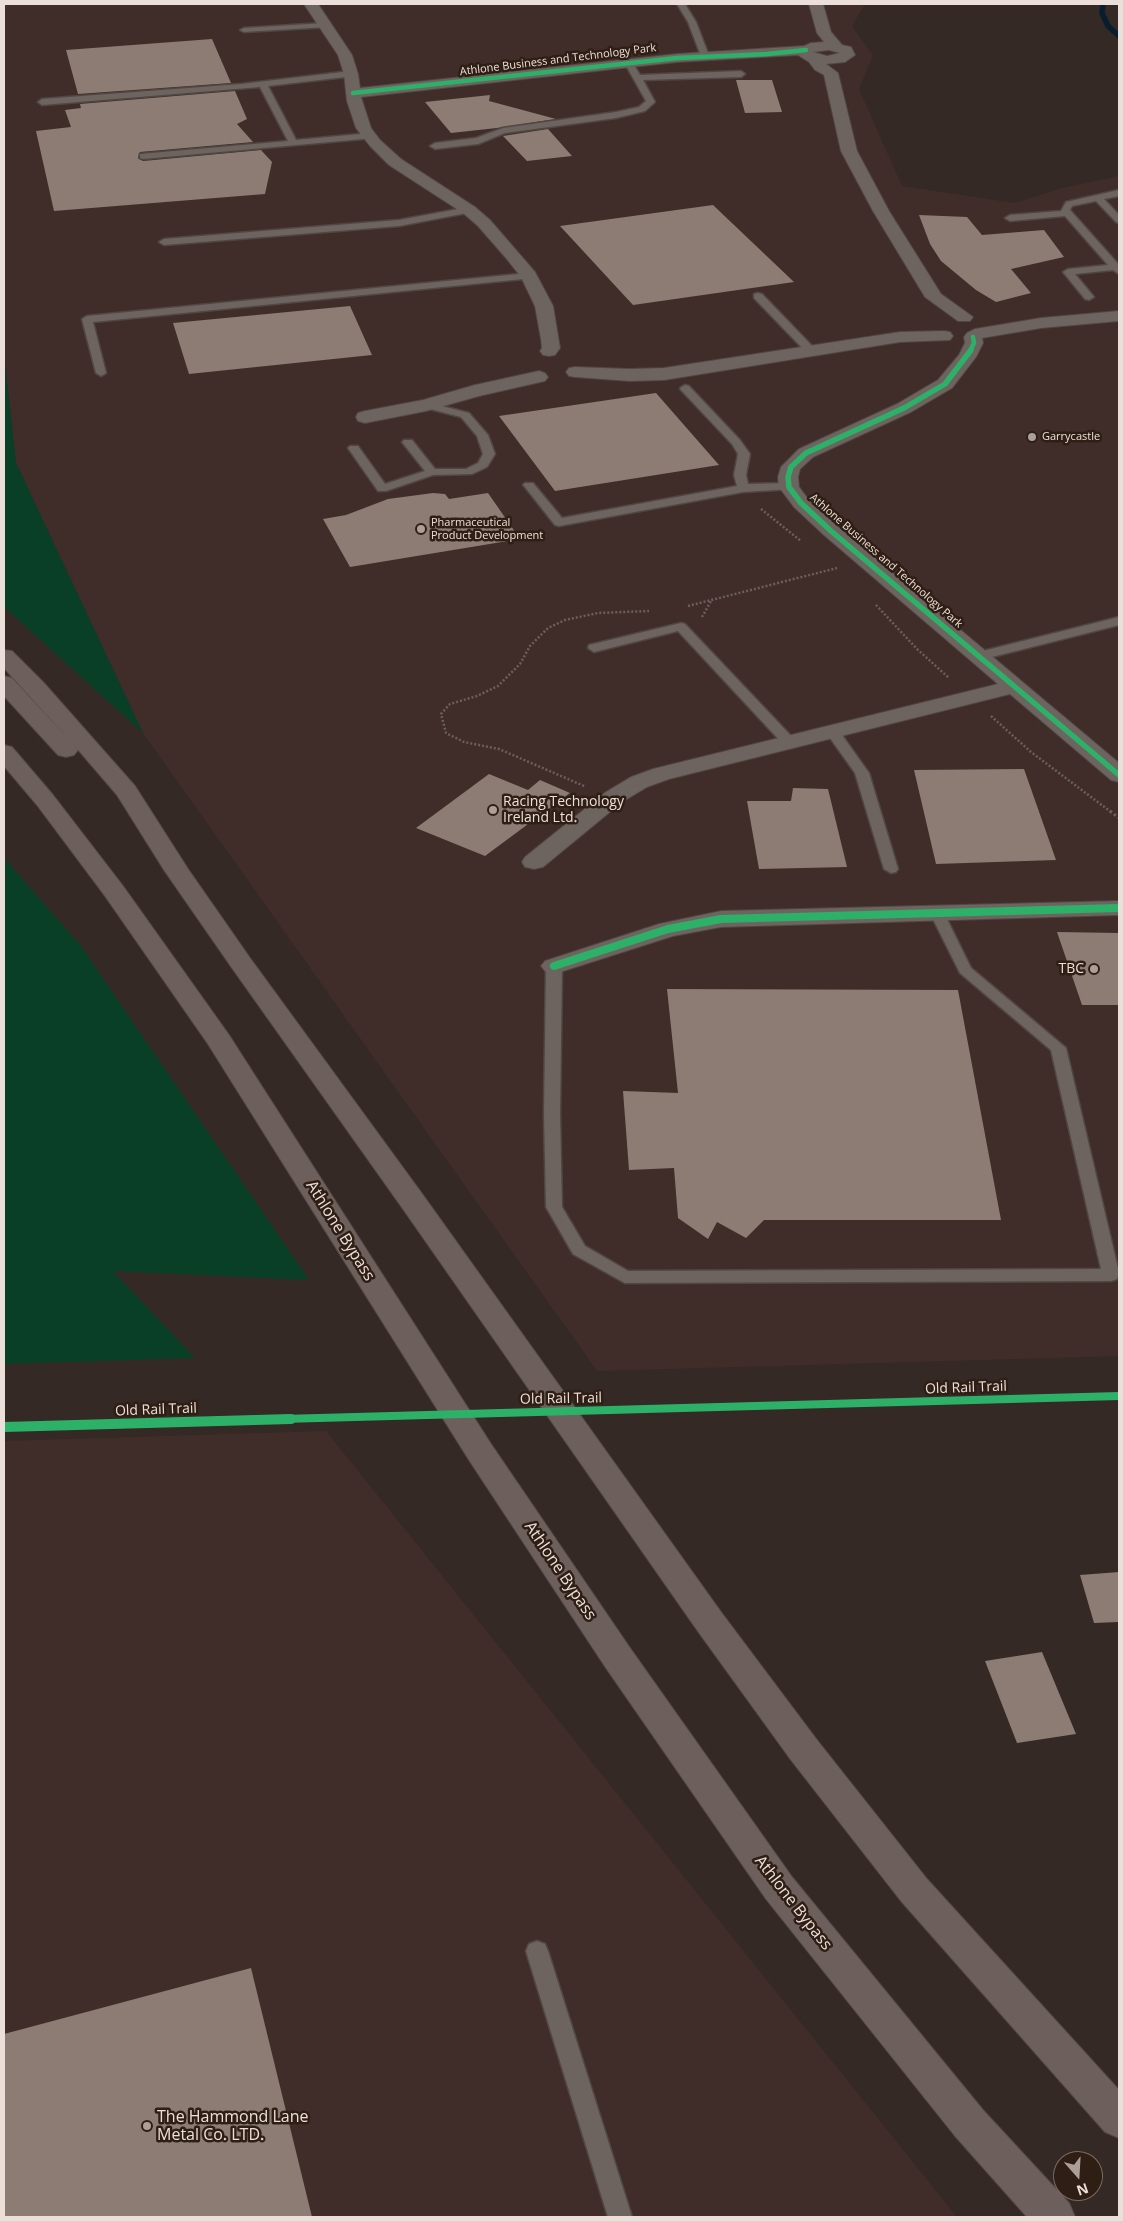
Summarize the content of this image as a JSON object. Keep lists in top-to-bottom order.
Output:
{
  "streets": {
    "highway": ["Athlone Bypass"],
    "street": ["Athlone Business and Technology Park"],
    "cycle path": ["Old Rail Trail"]
  },
  "places": [
    "Garrycastle",
    "Pharmaceutical Product Development",
    "Racing Technology Ireland Ltd.",
    "TBC",
    "The Hammond Lane Metal Co. LTD."
  ],
  "north": "bottom"
}
